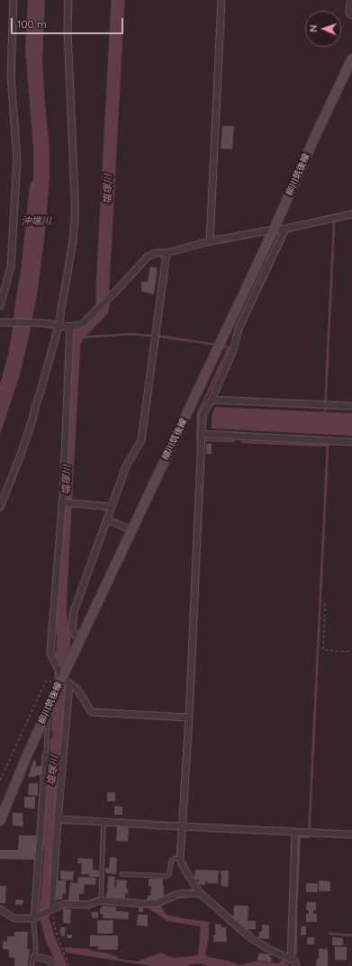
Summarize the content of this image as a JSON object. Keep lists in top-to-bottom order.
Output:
{
  "streets": {
    "main road": ["柳川筑後線"]
  },
  "water": ["塩塚川", "沖端川"],
  "scale_bar": "100 m",
  "north": "left"
}
